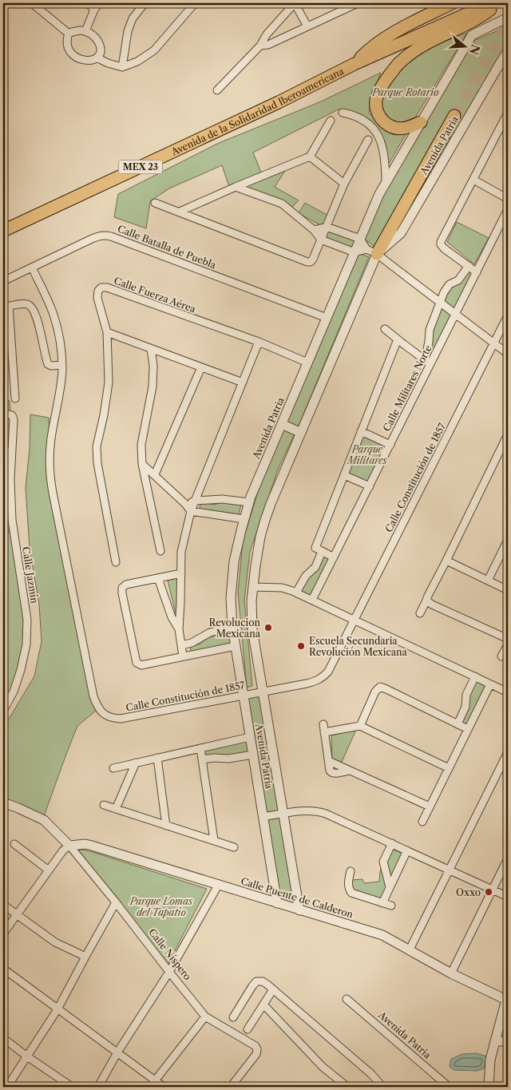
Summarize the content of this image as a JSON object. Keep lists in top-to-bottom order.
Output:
{
  "streets": {
    "highway": ["Avenida de la Solidaridad Iberoamericana", "MEX 23"],
    "street": [
      "Avenida Patria",
      "Calle Batalla de Puebla",
      "Calle Fuerza Aérea",
      "Calle Militares Norte",
      "Calle Constitución de 1857",
      "Calle Jazmín",
      "Calle Puente de Calderon",
      "Calle Níspero"
    ]
  },
  "crossings": [
    ["Avenida Patria", "Calle Batalla de Puebla"],
    ["Avenida Patria", "Calle Fuerza Aérea"],
    ["Avenida Patria", "Calle Constitución de 1857"],
    ["Avenida Patria", "Calle Puente de Calderon"],
    ["Calle Batalla de Puebla", "Calle Constitución de 1857"],
    ["Calle Puente de Calderon", "Calle Níspero"]
  ],
  "parks": ["Parque Rotario", "Parque Militares", "Parque Lomas del Tapatío"],
  "places": ["Revolucion Mexicana", "Escuela Secundaria Revolución Mexicana", "Oxxo"],
  "north": "right"
}
